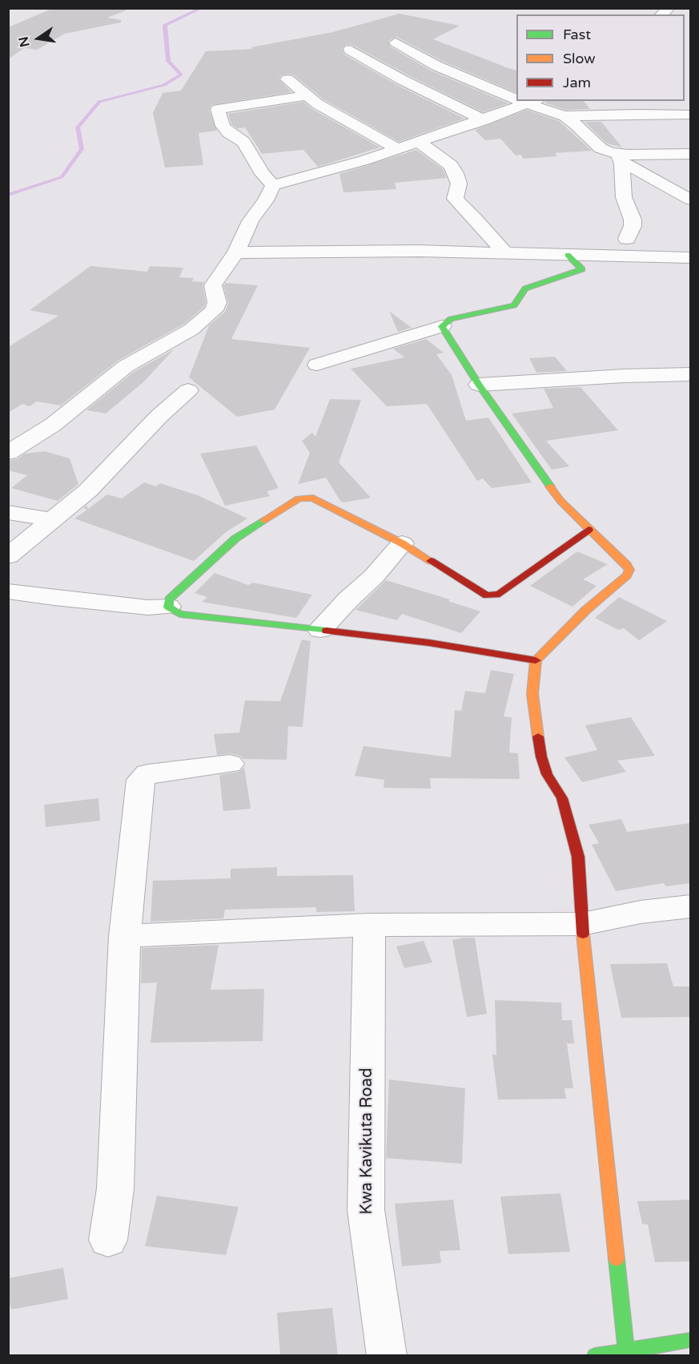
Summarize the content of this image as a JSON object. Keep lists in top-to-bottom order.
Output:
{
  "streets": {
    "street": ["Kwa Kavikuta Road"]
  },
  "legend": ["Fast", "Slow", "Jam"],
  "north": "left"
}
